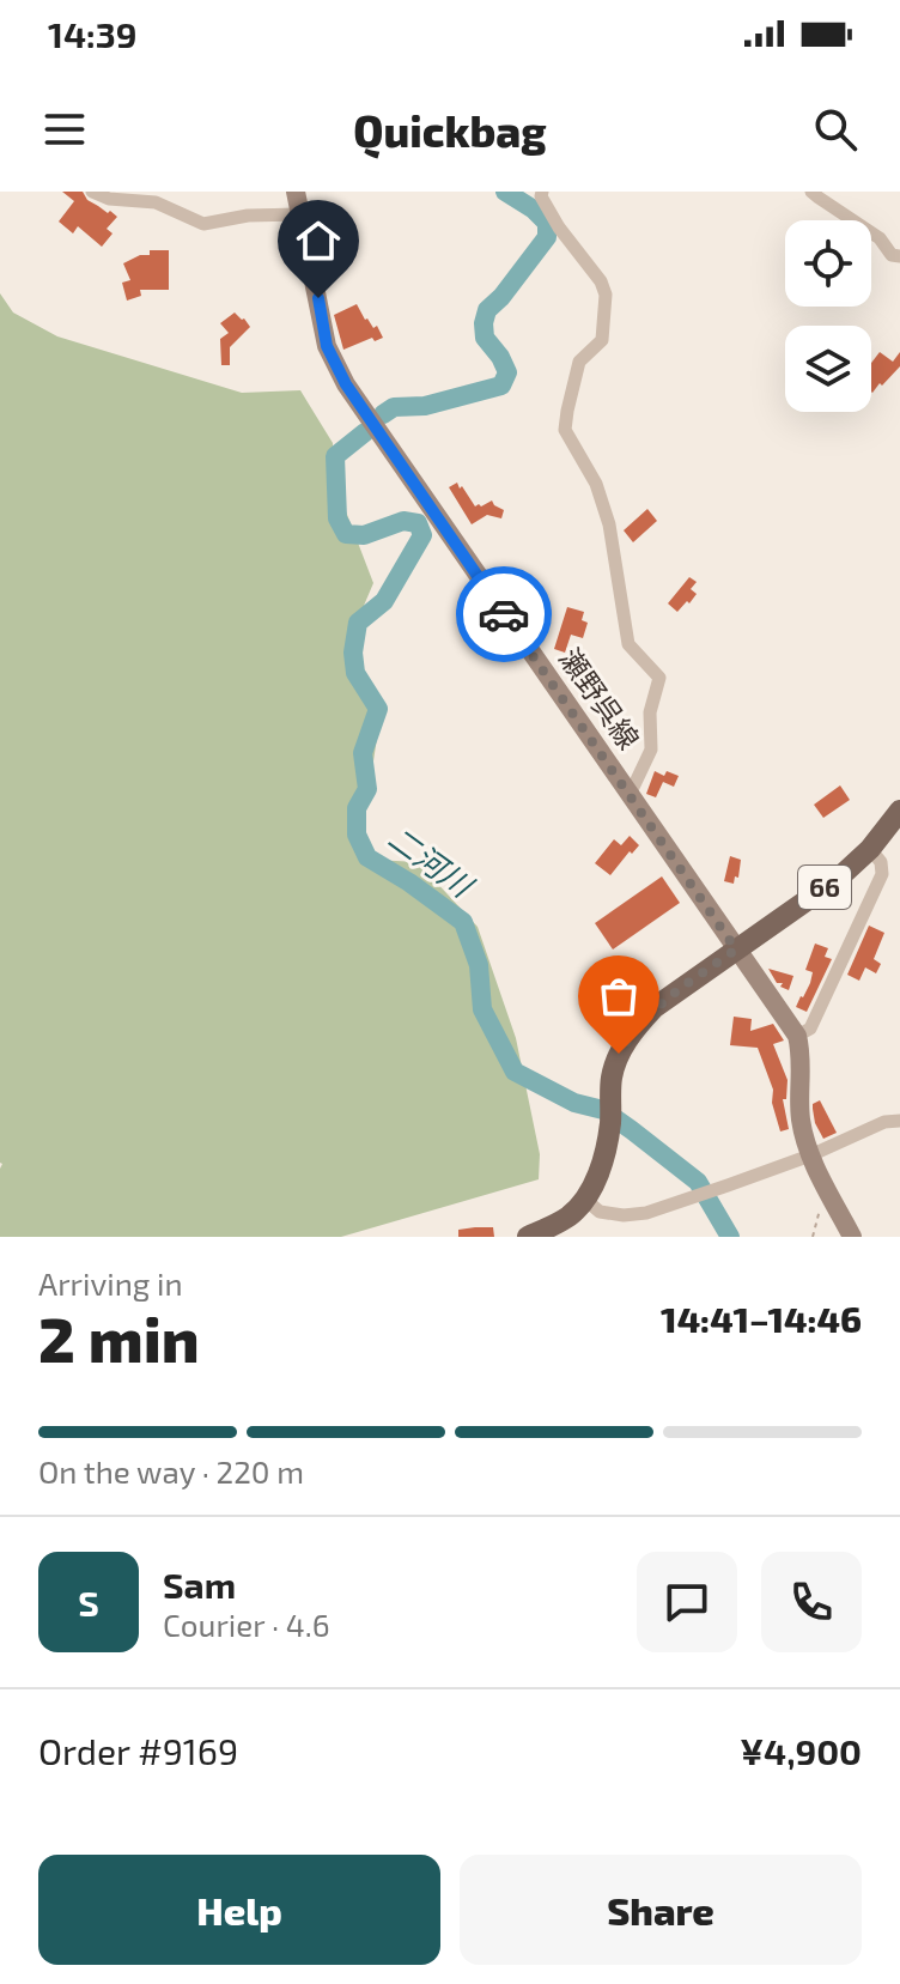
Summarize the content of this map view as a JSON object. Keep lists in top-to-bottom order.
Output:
{
  "streets": {
    "main road": ["瀬野呉線", "66"]
  },
  "crossings": [
    ["瀬野呉線", "66"]
  ],
  "water": ["二河川"],
  "page": {
    "status": "14:39",
    "header": "Quickbag",
    "heading": ["2 min", "Arriving in", "14:41–14:46"],
    "panel": [
      "Sam",
      "Courier · 4.6",
      "Order #9169",
      "¥4,900"
    ],
    "bar": "On the way · 220 m",
    "round": "S",
    "buttons": ["Help", "Share"]
  }
}
